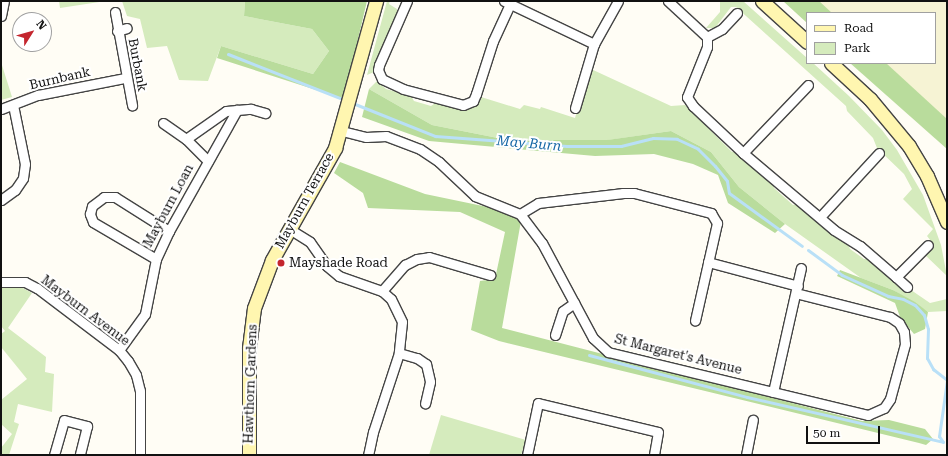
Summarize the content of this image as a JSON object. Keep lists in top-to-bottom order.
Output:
{
  "streets": {
    "main road": ["Mayburn Terrace", "Hawthorn Gardens"],
    "street": [
      "Burbank",
      "Burnbank",
      "Mayburn Loan",
      "Mayburn Avenue",
      "St Margaret's Avenue"
    ]
  },
  "crossings": [
    ["Burbank", "Burnbank"],
    ["Mayburn Terrace", "Hawthorn Gardens"],
    ["Mayburn Loan", "Mayburn Avenue"]
  ],
  "water": ["May Burn"],
  "places": ["Mayshade Road"],
  "legend": ["Road", "Park"],
  "scale_bar": "50 m",
  "north": "top right"
}
